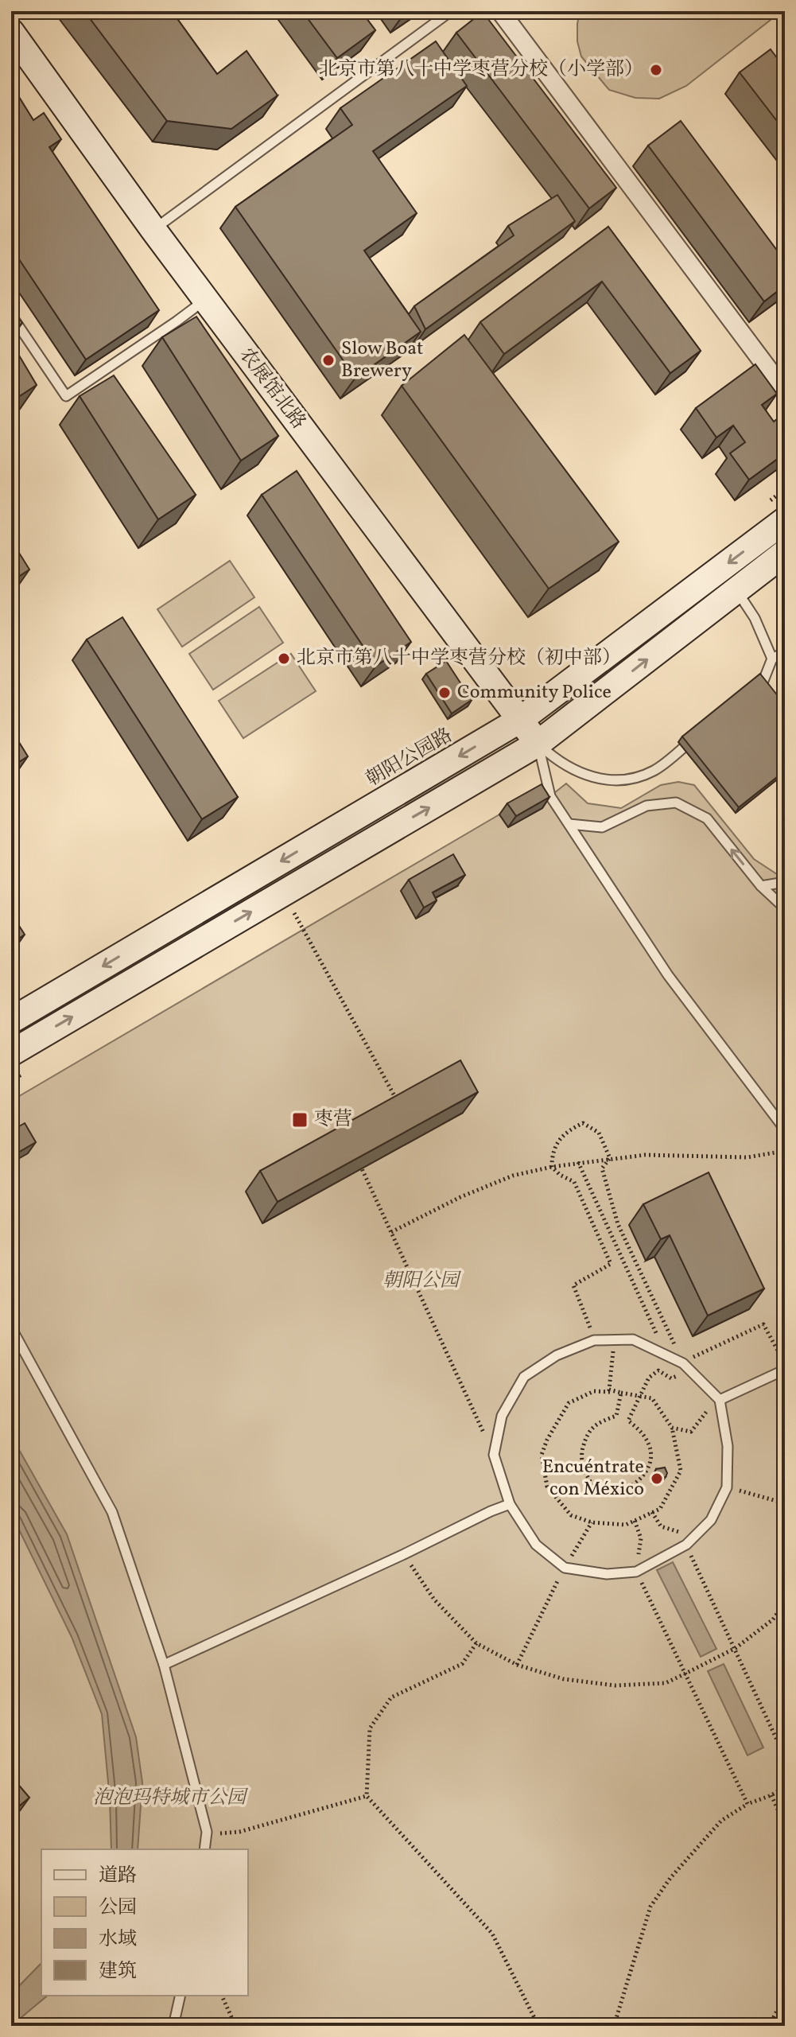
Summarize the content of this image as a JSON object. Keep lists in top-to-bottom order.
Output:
{
  "streets": {
    "main road": ["农展馆北路", "朝阳公园路"]
  },
  "crossings": [
    ["农展馆北路", "朝阳公园路"]
  ],
  "parks": ["朝阳公园", "泡泡玛特城市公园"],
  "places": {
    "other": [
      "北京市第八十中学枣营分校（小学部）",
      "Slow Boat Brewery",
      "北京市第八十中学枣营分校（初中部）",
      "Community Police",
      "Encuéntrate con México"
    ],
    "transit": ["枣营"]
  },
  "legend": [
    "道路",
    "公园",
    "水域",
    "建筑"
  ]
}
